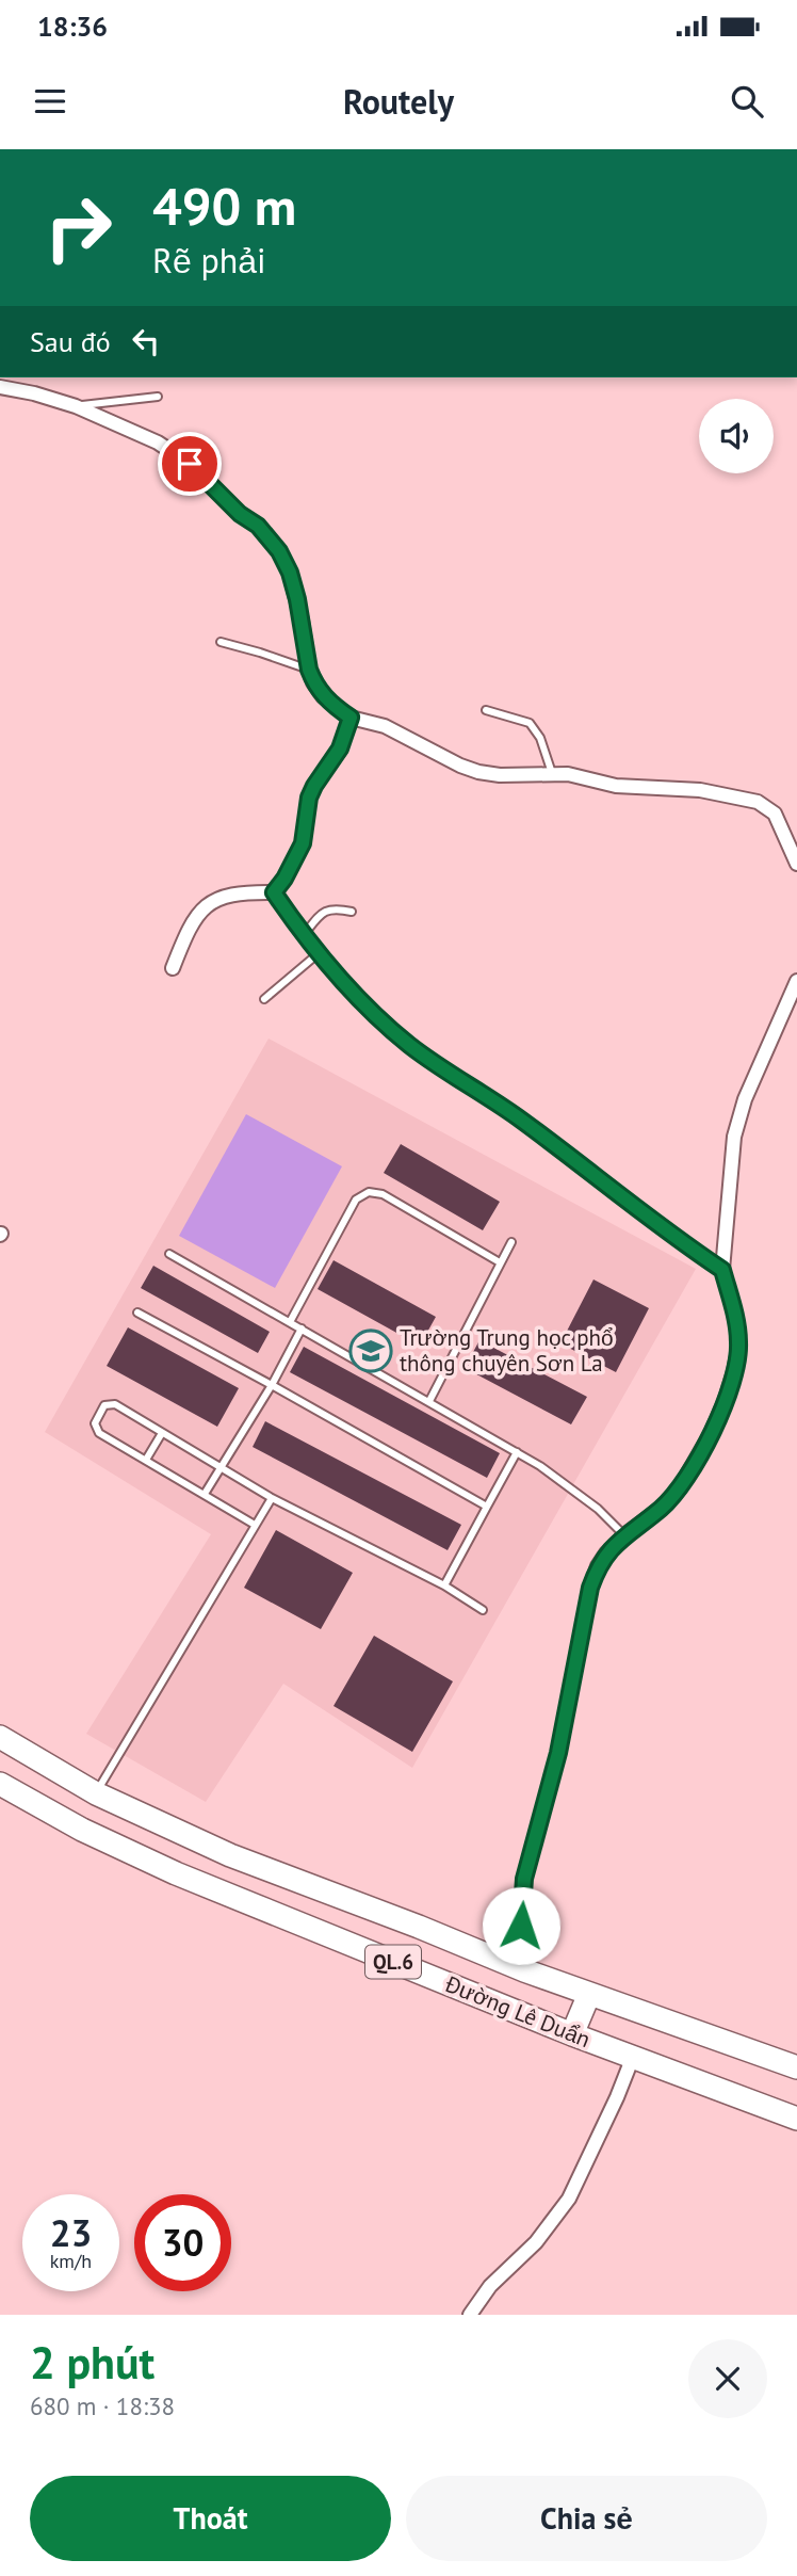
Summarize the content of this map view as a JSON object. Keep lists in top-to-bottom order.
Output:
{
  "streets": {
    "main road": ["QL.6", "Đường Lê Duẩn"]
  },
  "places": {
    "school or university": ["Trường Trung học phổ thông chuyên Sơn La"]
  },
  "page": {
    "status": "18:36",
    "header": "Routely",
    "turn": ["490 m", "Rẽ phải"],
    "then": "Sau đó",
    "speed": "23 km/h",
    "limit": "30",
    "heading": ["2 phút", "680 m · 18:38"],
    "buttons": ["Thoát", "Chia sẻ"]
  }
}
